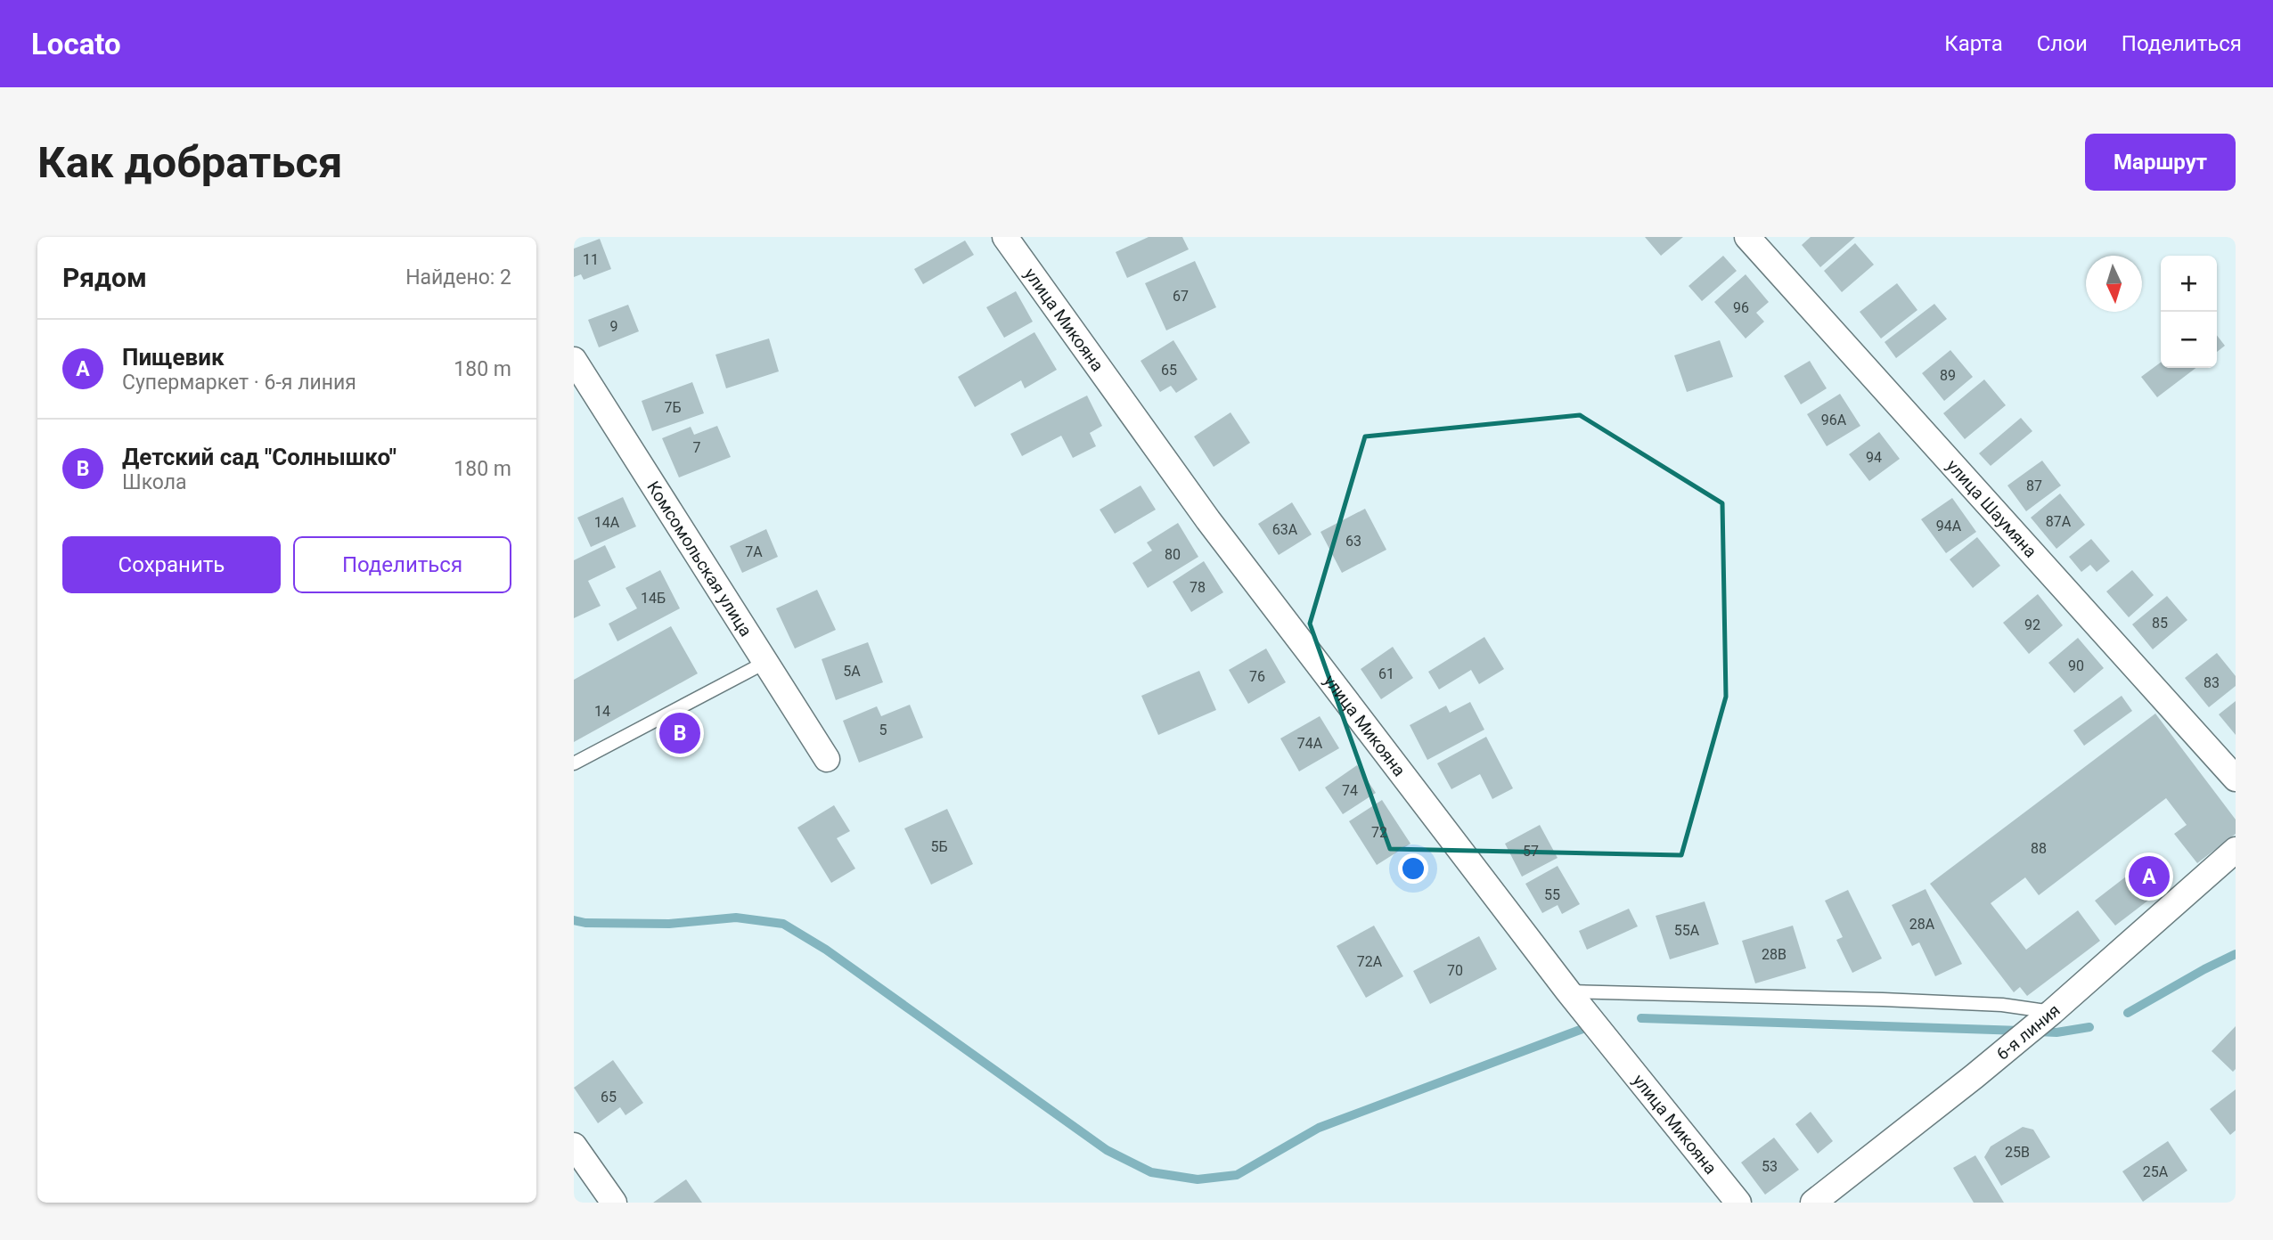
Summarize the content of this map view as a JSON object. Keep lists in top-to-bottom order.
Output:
{
  "streets": {
    "street": [
      "улица Микояна",
      "улица Шаумяна",
      "Комсомольская улица",
      "6-я линия"
    ]
  },
  "house_numbers": [
    "11",
    "67",
    "96",
    "9",
    "65",
    "89",
    "7Б",
    "96А",
    "7",
    "94",
    "87",
    "87А",
    "14А",
    "94А",
    "63А",
    "63",
    "7А",
    "80",
    "78",
    "14Б",
    "85",
    "92",
    "90",
    "5А",
    "61",
    "76",
    "83",
    "14",
    "5",
    "74А",
    "74",
    "72",
    "5Б",
    "88",
    "57",
    "55",
    "28А",
    "55А",
    "28В",
    "72А",
    "70",
    "65",
    "25В",
    "53",
    "25А"
  ],
  "north": "bottom",
  "page": {
    "header": "Locato",
    "nav": ["Карта", "Слои", "Поделиться"],
    "buttons": [
      "Маршрут",
      ["Сохранить", "Поделиться"]
    ],
    "title": "Как добраться",
    "heading": ["Рядом", "Найдено: 2"],
    "map_buttons": ["+", "−"],
    "list": [
      {
        "mark": "A",
        "name": "Пищевик",
        "note": "Супермаркет · 6-я линия",
        "value": "180 m"
      },
      {
        "mark": "B",
        "name": "Детский сад \"Солнышко\"",
        "note": "Школа",
        "value": "180 m"
      }
    ],
    "pins": ["B", "A"]
  }
}
